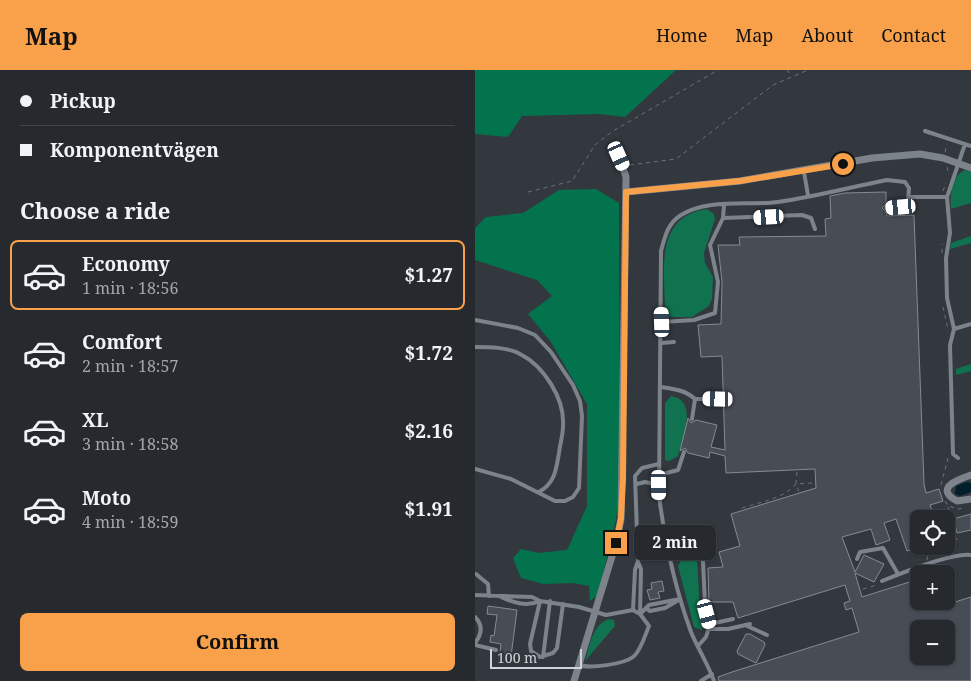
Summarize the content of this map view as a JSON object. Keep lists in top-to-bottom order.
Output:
{
  "scale_bar": "100 m",
  "page": {
    "header": "Map",
    "nav": [
      "Home",
      "Map",
      "About",
      "Contact"
    ],
    "banner": ["Pickup", "Komponentvägen"],
    "heading": "Choose a ride",
    "list": [
      {
        "name": "Economy",
        "note": "1 min · 18:56",
        "value": "$1.27"
      },
      {
        "name": "Comfort",
        "note": "2 min · 18:57",
        "value": "$1.72"
      },
      {
        "name": "XL",
        "note": "3 min · 18:58",
        "value": "$2.16"
      },
      {
        "name": "Moto",
        "note": "4 min · 18:59",
        "value": "$1.91"
      }
    ],
    "map_buttons": ["+", "−"],
    "bubble": "2 min",
    "buttons": "Confirm",
    "scale": "100 m"
  }
}
